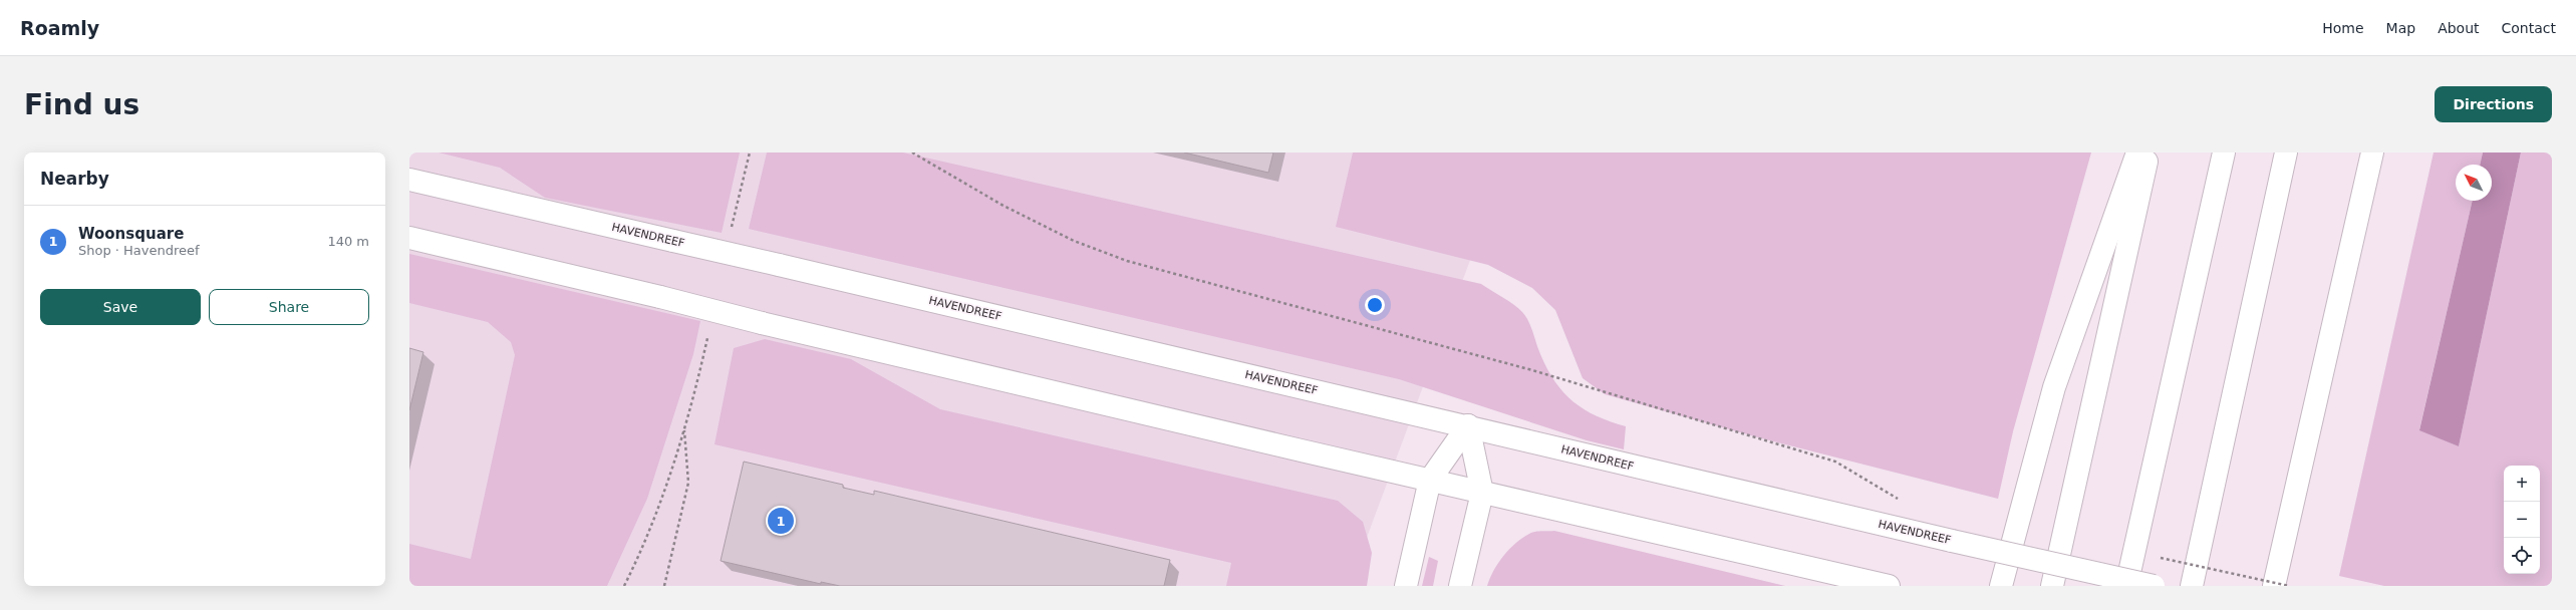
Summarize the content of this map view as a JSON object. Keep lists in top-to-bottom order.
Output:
{
  "streets": {
    "main road": ["HAVENDREEF"]
  },
  "north": "top left",
  "page": {
    "header": "Roamly",
    "nav": [
      "Home",
      "Map",
      "About",
      "Contact"
    ],
    "buttons": [
      "Directions",
      ["Save", "Share"]
    ],
    "title": "Find us",
    "heading": "Nearby",
    "list": [
      {
        "mark": "1",
        "name": "Woonsquare",
        "note": "Shop · Havendreef",
        "value": "140 m"
      }
    ],
    "map_buttons": ["+", "−"],
    "pins": "1"
  }
}
